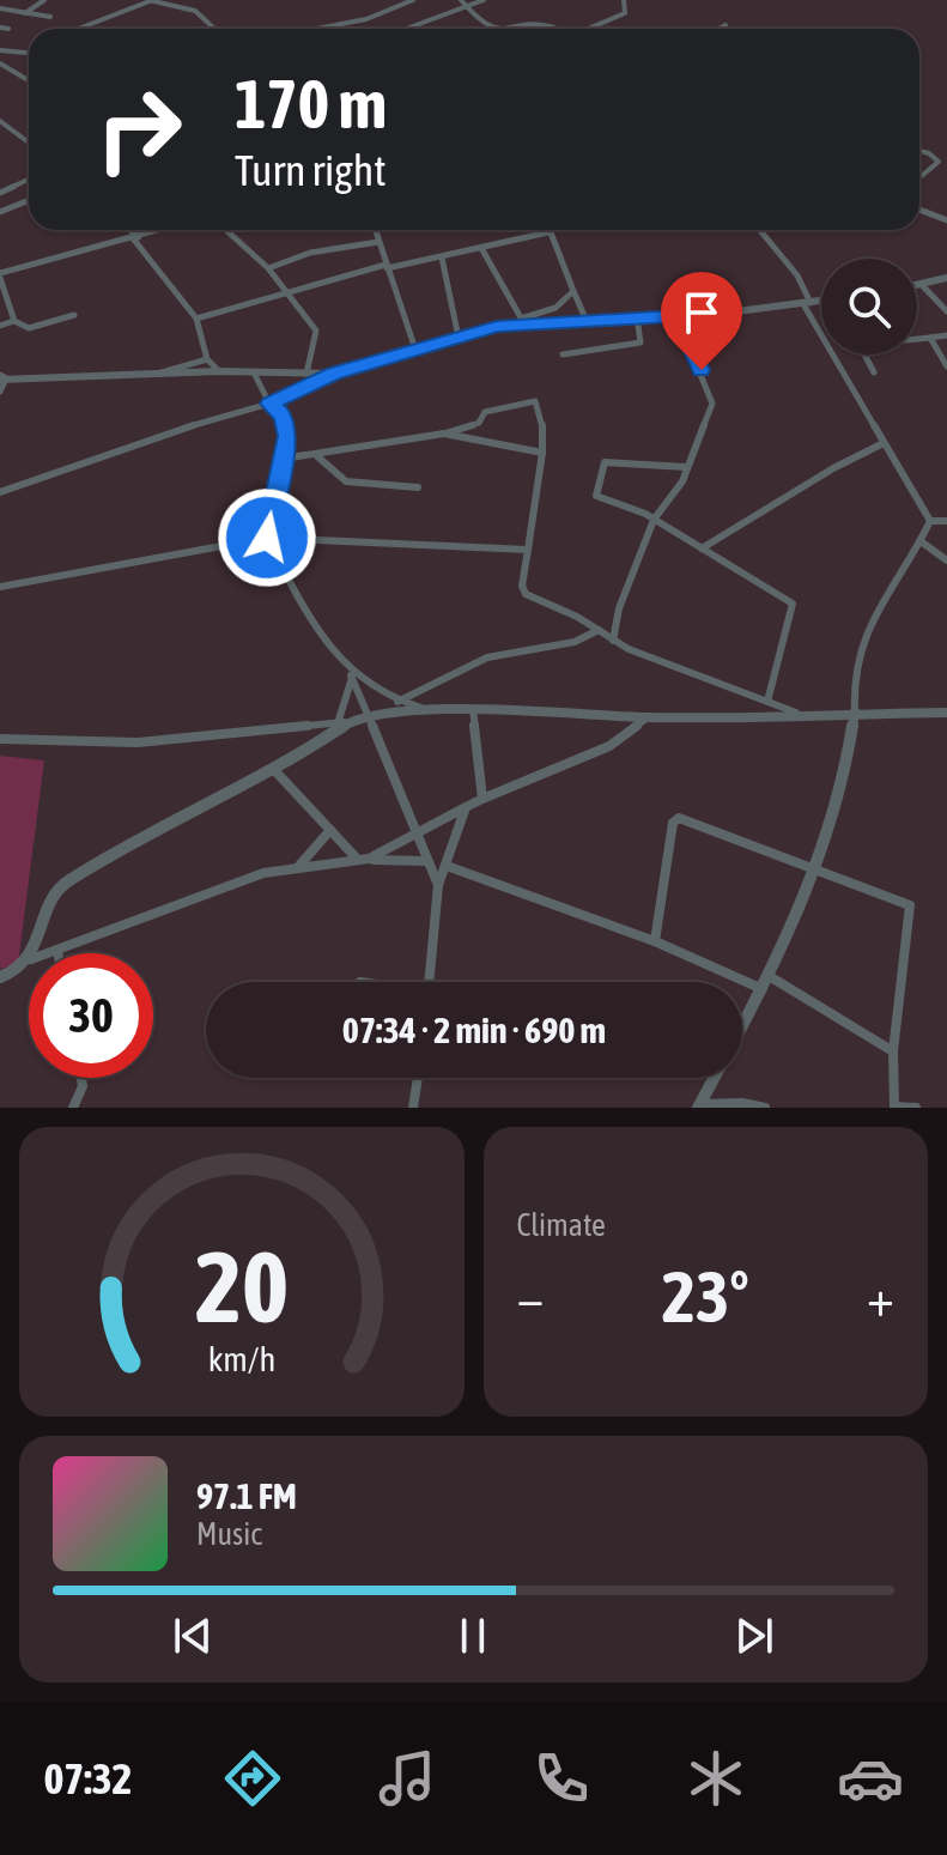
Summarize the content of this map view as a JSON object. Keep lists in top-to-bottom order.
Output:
{
  "page": {
    "turn": ["170 m", "Turn right"],
    "limit": "30",
    "trip": "07:34 · 2 min · 690 m",
    "tile": "Climate",
    "heat": ["−", "23°", "+"],
    "song": ["97.1 FM", "Music"],
    "tabs": "07:32",
    "gauge": ["20", "km/h"]
  }
}
